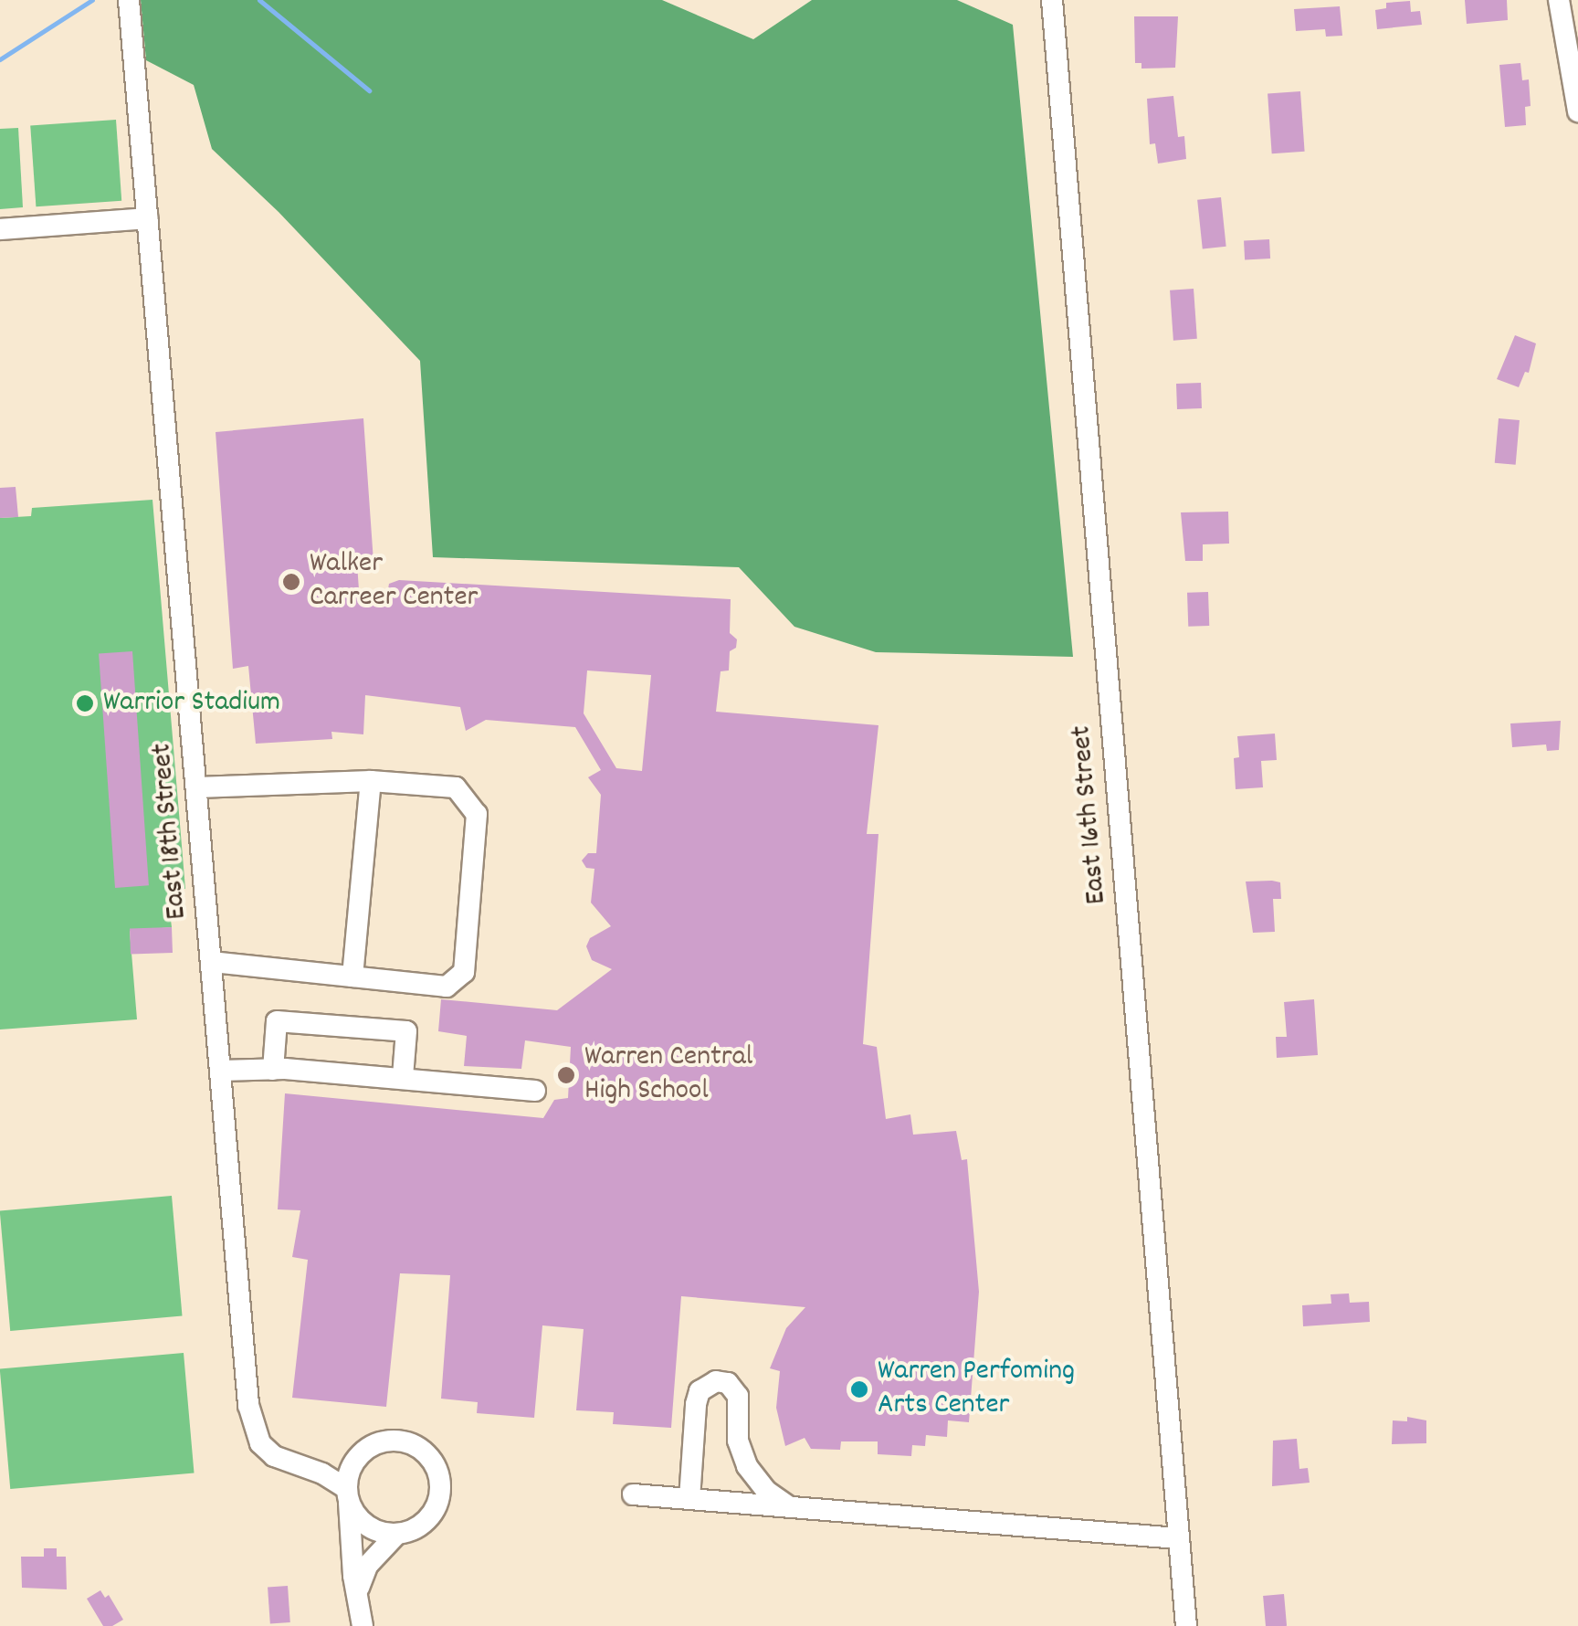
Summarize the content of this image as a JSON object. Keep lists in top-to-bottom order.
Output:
{
  "streets": {
    "street": ["East 16th Street", "East 18th Street"]
  },
  "places": [
    "Walker Carreer Center",
    "Warrior Stadium",
    "Warren Central High School",
    "Warren Perfoming Arts Center"
  ]
}
